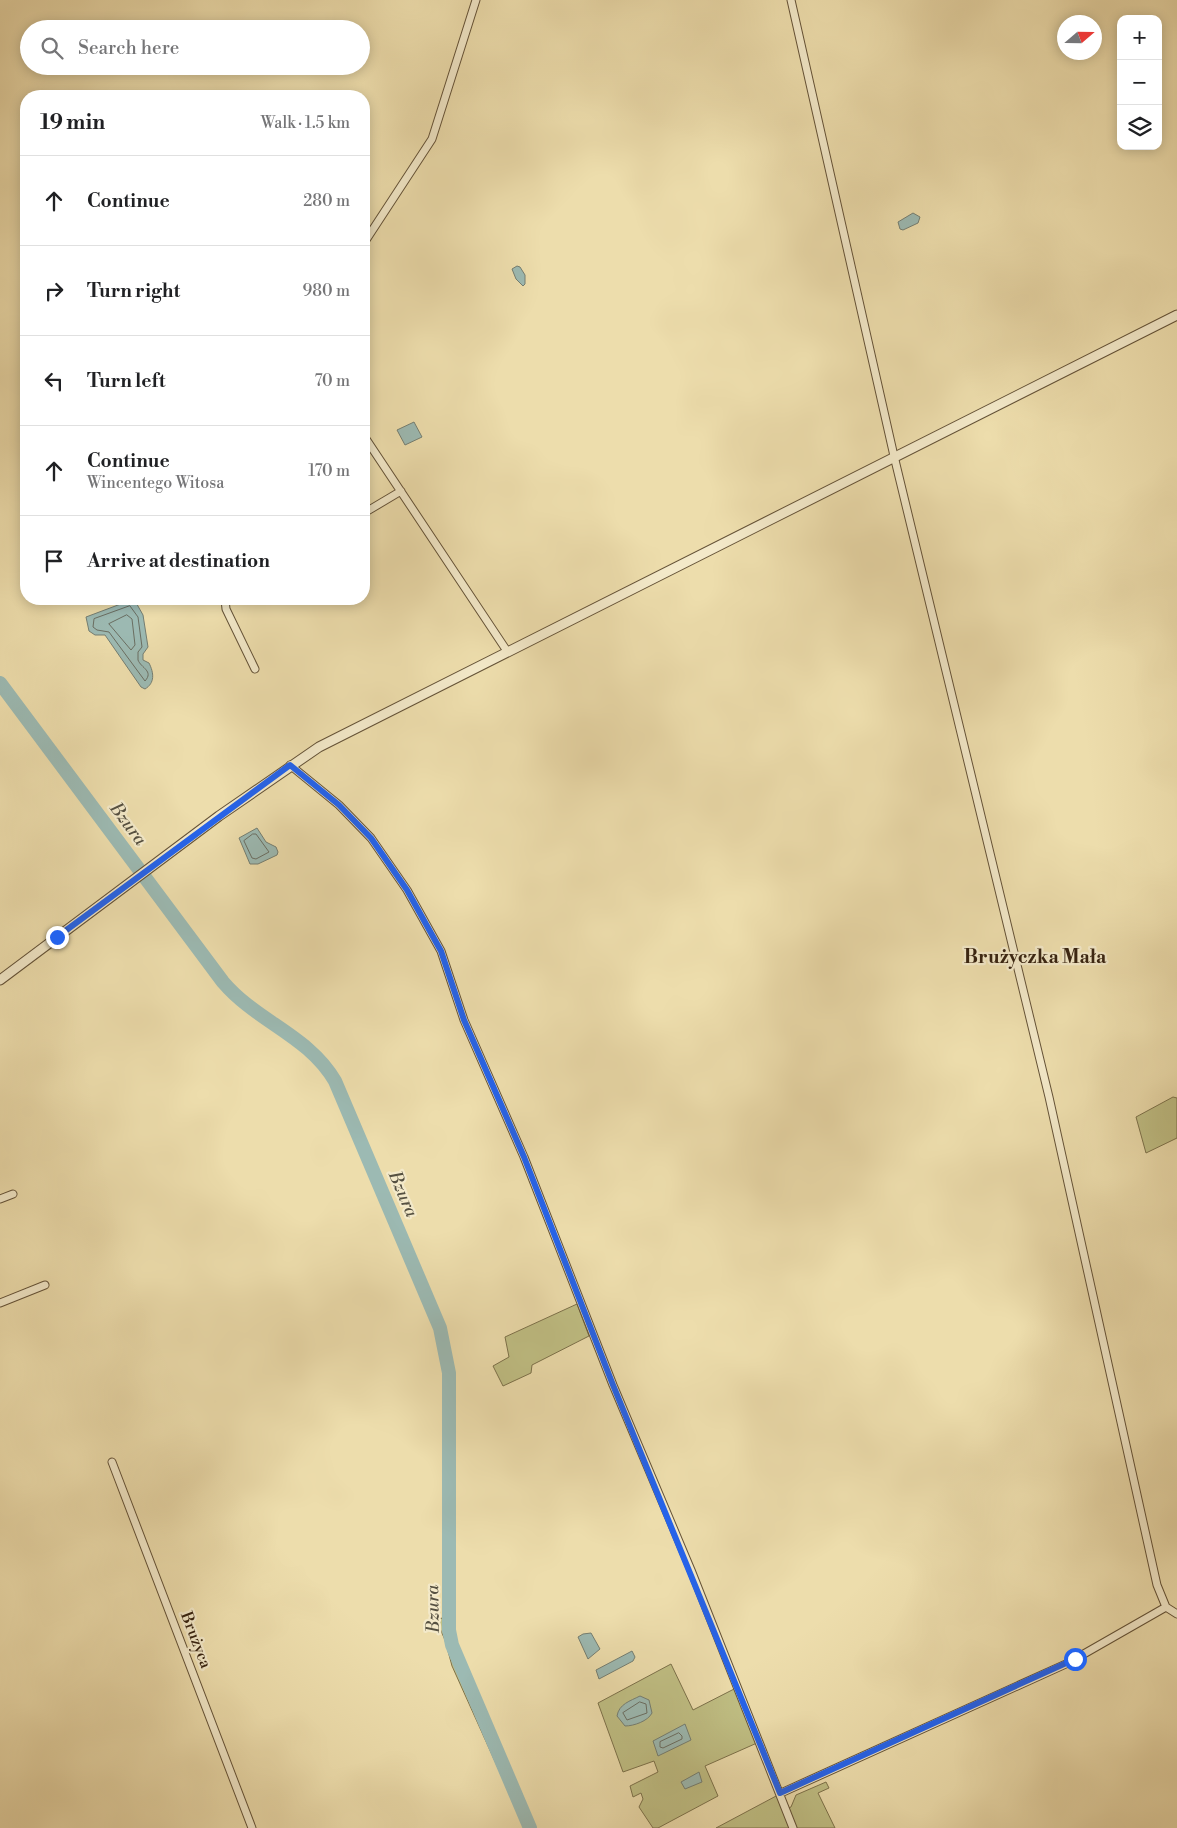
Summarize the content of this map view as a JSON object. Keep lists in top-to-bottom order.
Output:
{
  "streets": {
    "street": ["Brużyca"]
  },
  "districts": ["Brużyczka Mała"],
  "water": ["Bzura"],
  "north": "right",
  "page": {
    "map_buttons": ["+", "−"],
    "search": "Search here",
    "heading": ["19 min", "Walk · 1.5 km"],
    "list": [
      ["Continue", "280 m"],
      ["Turn right", "980 m"],
      ["Turn left", "70 m"],
      ["Continue", "Wincentego Witosa", "170 m"],
      "Arrive at destination"
    ]
  }
}
